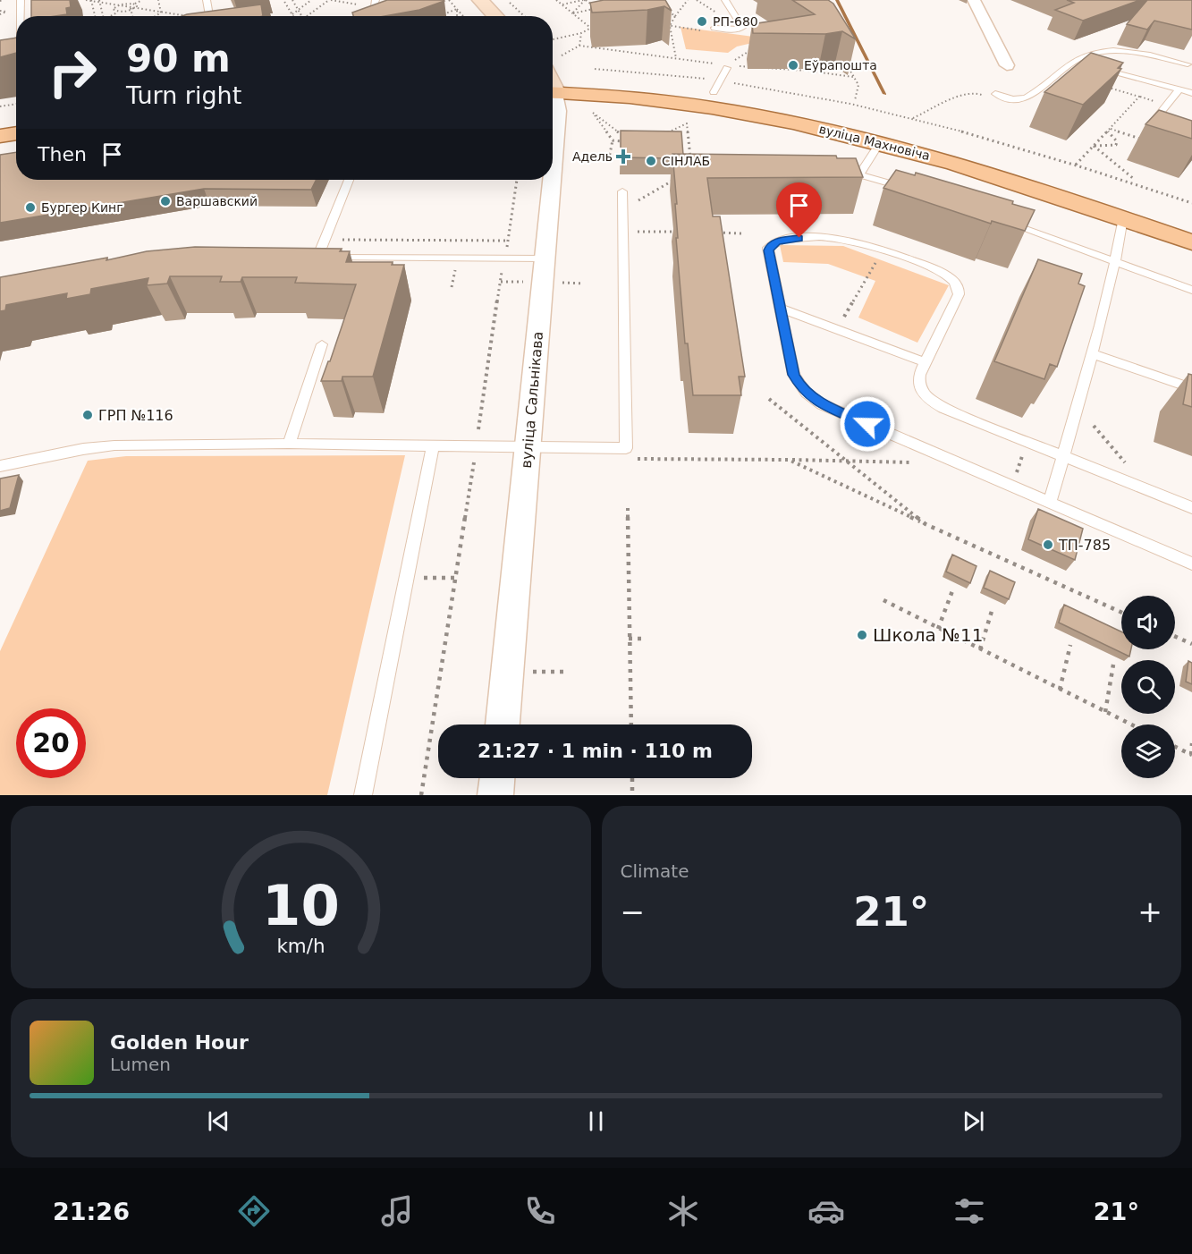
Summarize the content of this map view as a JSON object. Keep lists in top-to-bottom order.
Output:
{
  "streets": {
    "main road": ["вуліца Махновіча"],
    "street": ["вуліца Сальнікава"]
  },
  "places": {
    "other": [
      "РП-680",
      "Еўрапошта",
      "СІНЛАБ",
      "Варшавский",
      "Бургер Кинг",
      "ГРП №116",
      "ТП-785",
      "Школа №11"
    ],
    "health": ["Адель"]
  },
  "page": {
    "turn": ["90 m", "Turn right"],
    "then": "Then",
    "limit": "20",
    "trip": "21:27 · 1 min · 110 m",
    "tile": "Climate",
    "heat": ["−", "21°", "+"],
    "song": ["Golden Hour", "Lumen"],
    "tabs": ["21:26", "21°"],
    "gauge": ["10", "km/h"]
  }
}
